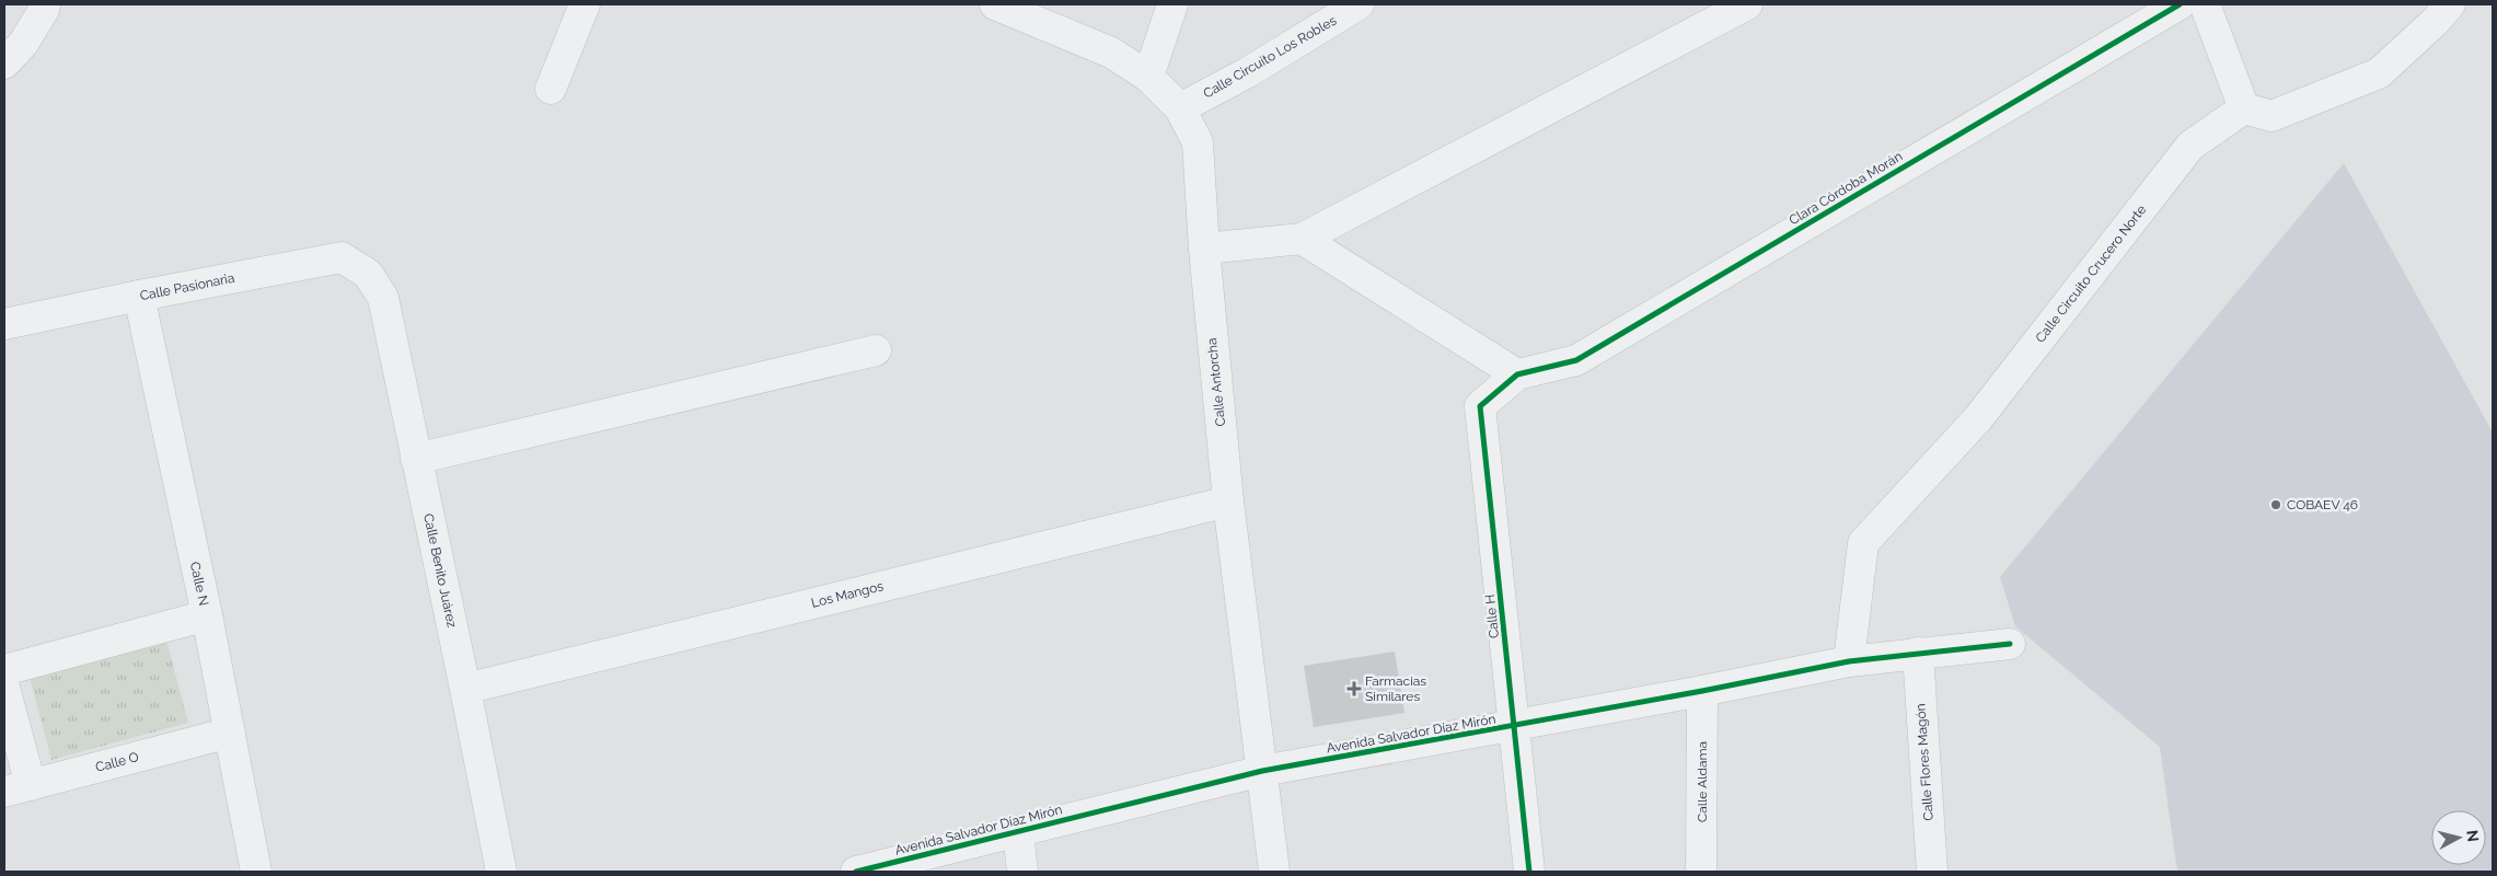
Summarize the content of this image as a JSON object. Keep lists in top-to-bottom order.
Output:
{
  "streets": {
    "street": [
      "Calle Circuito Los Robles",
      "Clara Córdoba Morán",
      "Calle Circuito Crucero Norte",
      "Calle Pasionaria",
      "Calle Antorcha",
      "Calle Benito Juárez",
      "Calle N",
      "Los Mangos",
      "Calle H",
      "Avenida Salvador Díaz Mirón",
      "Calle O",
      "Calle Flores Magón",
      "Calle Aldama"
    ]
  },
  "crossings": [
    ["Calle Circuito Los Robles", "Calle Antorcha"],
    ["Clara Córdoba Morán", "Calle H"],
    ["Calle Circuito Crucero Norte", "Avenida Salvador Díaz Mirón"],
    ["Calle Pasionaria", "Calle Benito Juárez"],
    ["Calle Pasionaria", "Calle N"],
    ["Calle Antorcha", "Los Mangos"],
    ["Calle Antorcha", "Avenida Salvador Díaz Mirón"],
    ["Calle Benito Juárez", "Los Mangos"],
    ["Calle N", "Calle O"],
    ["Calle H", "Avenida Salvador Díaz Mirón"],
    ["Avenida Salvador Díaz Mirón", "Calle Flores Magón"],
    ["Avenida Salvador Díaz Mirón", "Calle Aldama"]
  ],
  "places": {
    "other": ["COBAEV 46"],
    "health": ["Farmacias Similares"]
  },
  "north": "right"
}
